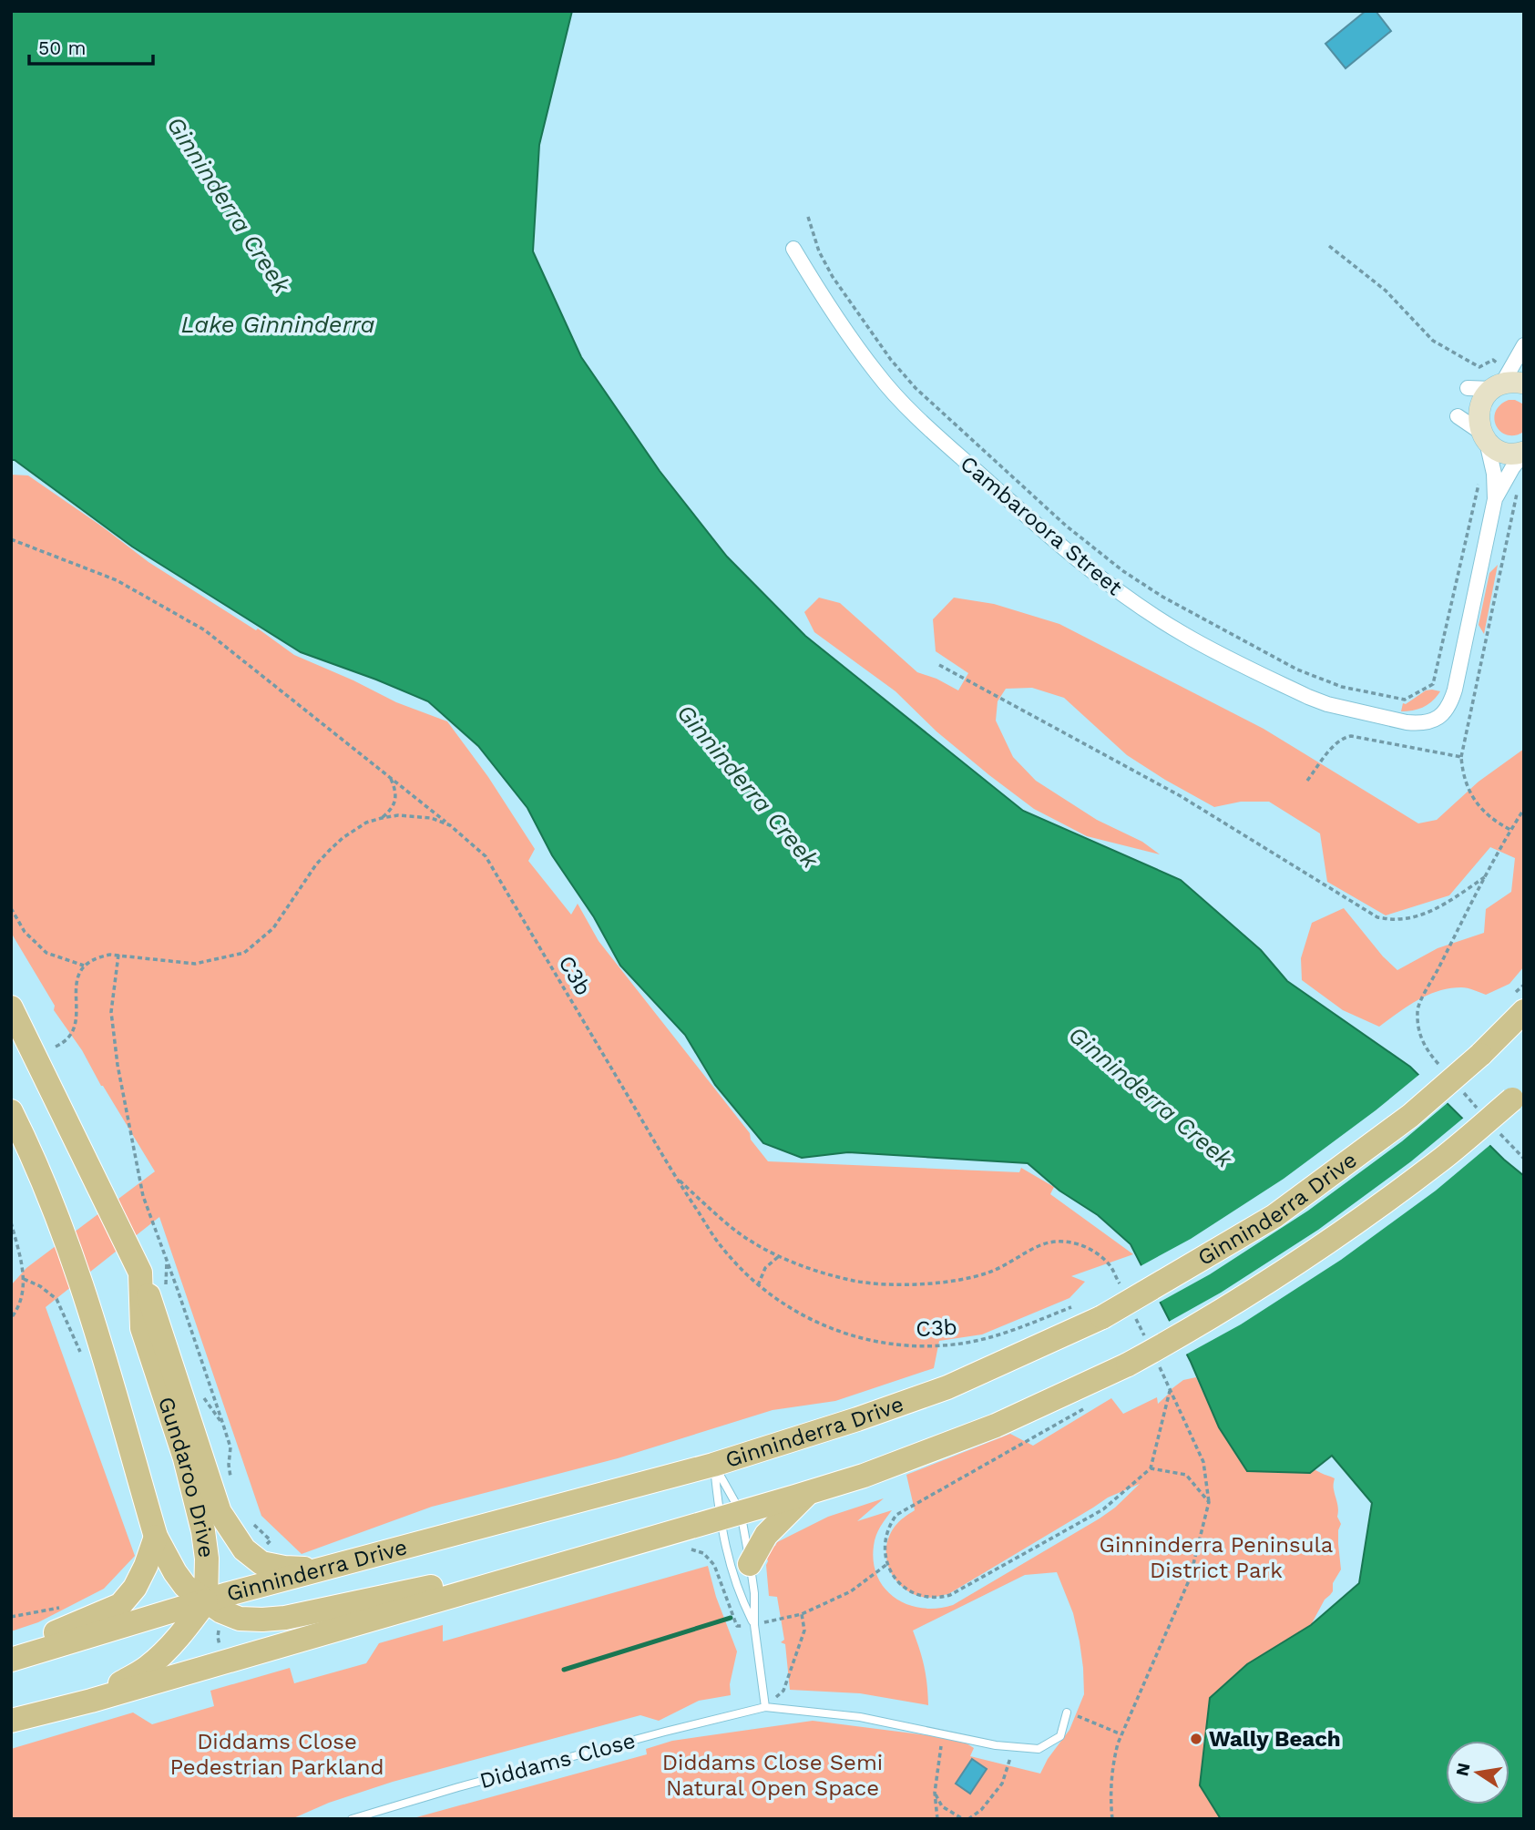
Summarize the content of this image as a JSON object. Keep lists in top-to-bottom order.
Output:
{
  "streets": {
    "main road": ["Ginninderra Drive", "Gundaroo Drive"],
    "street": ["Cambaroora Street"],
    "lane": ["Diddams Close"],
    "path": ["C3b"]
  },
  "crossings": [
    ["Ginninderra Drive", "Gundaroo Drive"]
  ],
  "water": ["Ginninderra Creek", "Lake Ginninderra"],
  "parks": ["Ginninderra Peninsula District Park", "Diddams Close Pedestrian Parkland", "Diddams Close Semi Natural Open Space"],
  "places": ["Wally Beach"],
  "scale_bar": "50 m",
  "north": "left"
}
